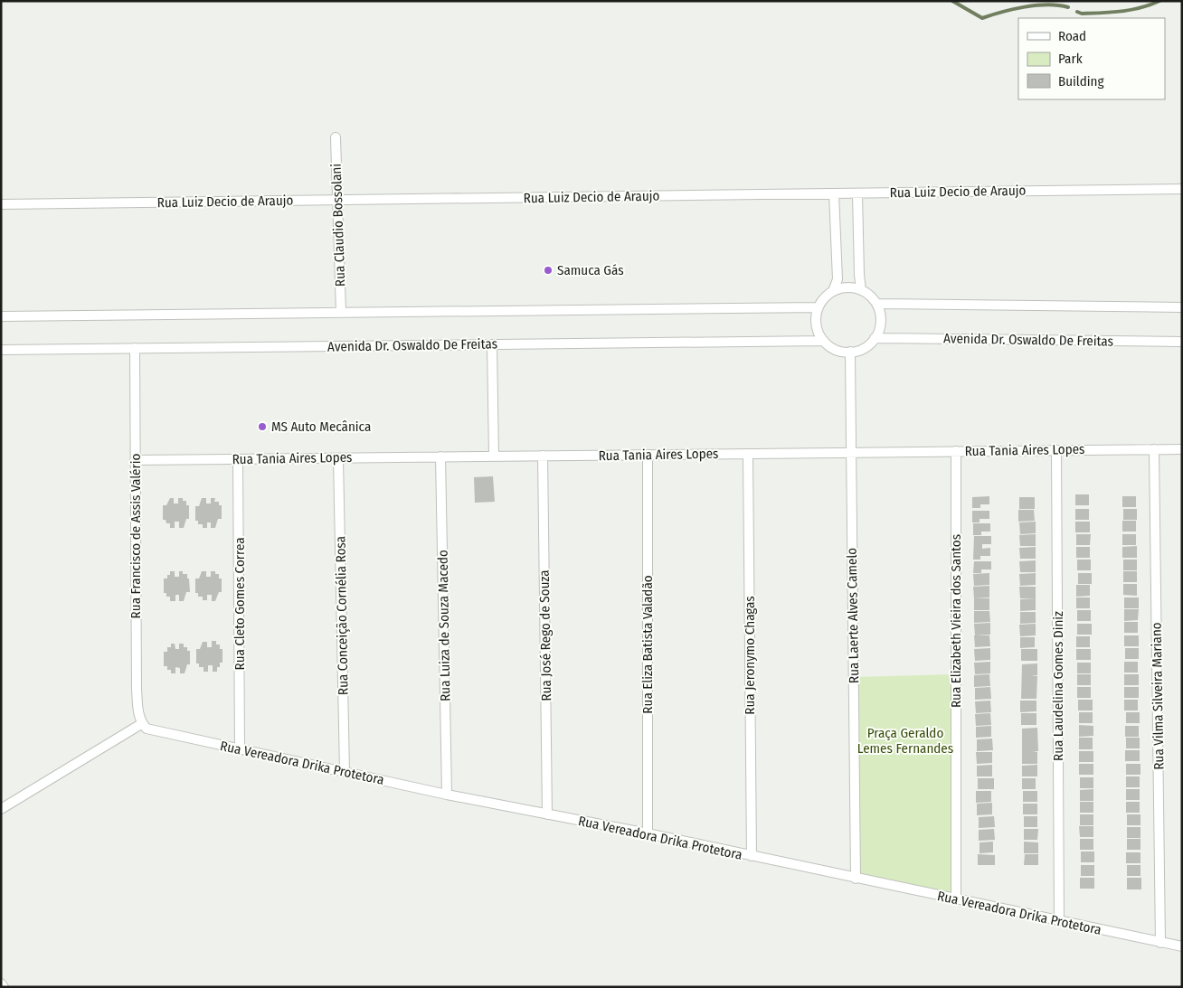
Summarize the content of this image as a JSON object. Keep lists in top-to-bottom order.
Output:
{
  "streets": {
    "street": [
      "Rua Luiz Decio de Araujo",
      "Rua Claudio Bossolani",
      "Avenida Dr. Oswaldo De Freitas",
      "Rua Tania Aires Lopes",
      "Rua Francisco de Assis Valério",
      "Rua Cleto Gomes Correa",
      "Rua Conceição Cornélia Rosa",
      "Rua Laerte Alves Camelo",
      "Rua Elizabeth Vieira dos Santos",
      "Rua Luiza de Souza Macedo",
      "Rua José Rego de Souza",
      "Rua Eliza Batista Valadão",
      "Rua Jeronymo Chagas",
      "Rua Laudelina Gomes Diniz",
      "Rua Vilma Silveira Mariano",
      "Rua Vereadora Drika Protetora"
    ]
  },
  "crossings": [
    ["Rua Luiz Decio de Araujo", "Rua Claudio Bossolani"],
    ["Avenida Dr. Oswaldo De Freitas", "Rua Francisco de Assis Valério"],
    ["Avenida Dr. Oswaldo De Freitas", "Rua Laerte Alves Camelo"],
    ["Rua Tania Aires Lopes", "Rua Francisco de Assis Valério"],
    ["Rua Tania Aires Lopes", "Rua Cleto Gomes Correa"],
    ["Rua Tania Aires Lopes", "Rua Conceição Cornélia Rosa"],
    ["Rua Tania Aires Lopes", "Rua Laerte Alves Camelo"],
    ["Rua Tania Aires Lopes", "Rua Elizabeth Vieira dos Santos"],
    ["Rua Tania Aires Lopes", "Rua Luiza de Souza Macedo"],
    ["Rua Tania Aires Lopes", "Rua José Rego de Souza"],
    ["Rua Tania Aires Lopes", "Rua Eliza Batista Valadão"],
    ["Rua Tania Aires Lopes", "Rua Jeronymo Chagas"],
    ["Rua Tania Aires Lopes", "Rua Laudelina Gomes Diniz"],
    ["Rua Tania Aires Lopes", "Rua Vilma Silveira Mariano"],
    ["Rua Francisco de Assis Valério", "Rua Vereadora Drika Protetora"],
    ["Rua Cleto Gomes Correa", "Rua Vereadora Drika Protetora"],
    ["Rua Conceição Cornélia Rosa", "Rua Vereadora Drika Protetora"],
    ["Rua Laerte Alves Camelo", "Rua Vereadora Drika Protetora"],
    ["Rua Elizabeth Vieira dos Santos", "Rua Vereadora Drika Protetora"],
    ["Rua Luiza de Souza Macedo", "Rua Vereadora Drika Protetora"],
    ["Rua José Rego de Souza", "Rua Vereadora Drika Protetora"],
    ["Rua Eliza Batista Valadão", "Rua Vereadora Drika Protetora"],
    ["Rua Jeronymo Chagas", "Rua Vereadora Drika Protetora"],
    ["Rua Laudelina Gomes Diniz", "Rua Vereadora Drika Protetora"],
    ["Rua Vilma Silveira Mariano", "Rua Vereadora Drika Protetora"]
  ],
  "parks": ["Praça Geraldo Lemes Fernandes"],
  "places": ["Samuca Gás", "MS Auto Mecânica"],
  "legend": ["Road", "Park", "Building"]
}
